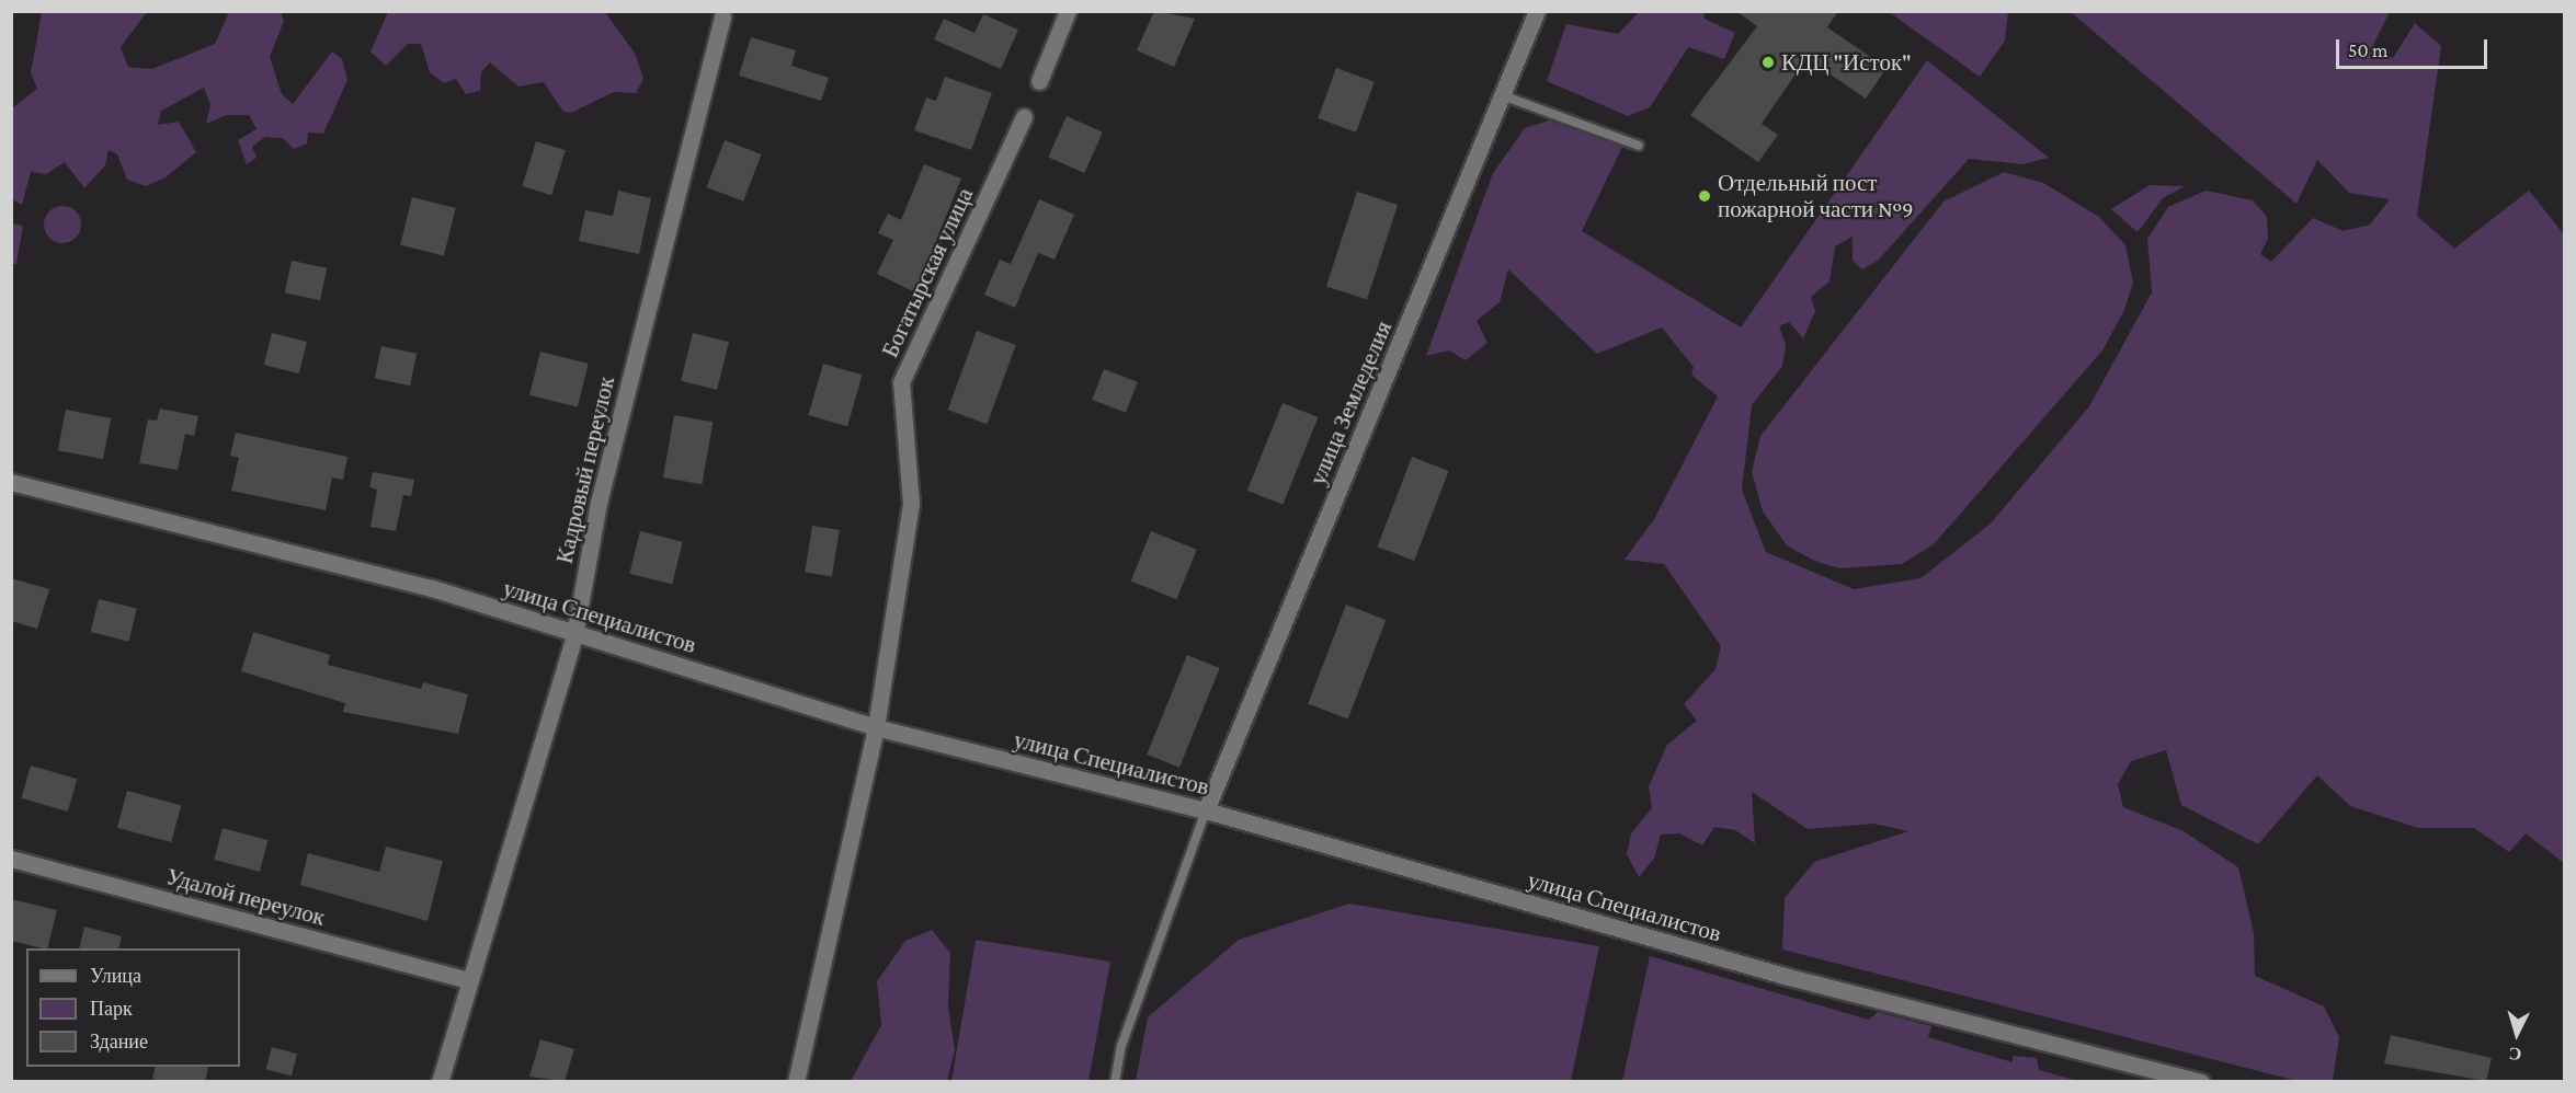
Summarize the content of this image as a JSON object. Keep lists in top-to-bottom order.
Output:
{
  "streets": {
    "street": [
      "Богатырская улица",
      "улица Земледелия",
      "Кадровый переулок",
      "улица Специалистов",
      "Удалой переулок"
    ]
  },
  "crossings": [
    ["Богатырская улица", "улица Специалистов"],
    ["улица Земледелия", "улица Специалистов"],
    ["Кадровый переулок", "улица Специалистов"],
    ["Кадровый переулок", "Удалой переулок"]
  ],
  "places": ["КДЦ \"Исток\"", "Отдельный пост пожарной части №9"],
  "legend": ["Улица", "Парк", "Здание"],
  "scale_bar": "50 m",
  "north": "bottom"
}
